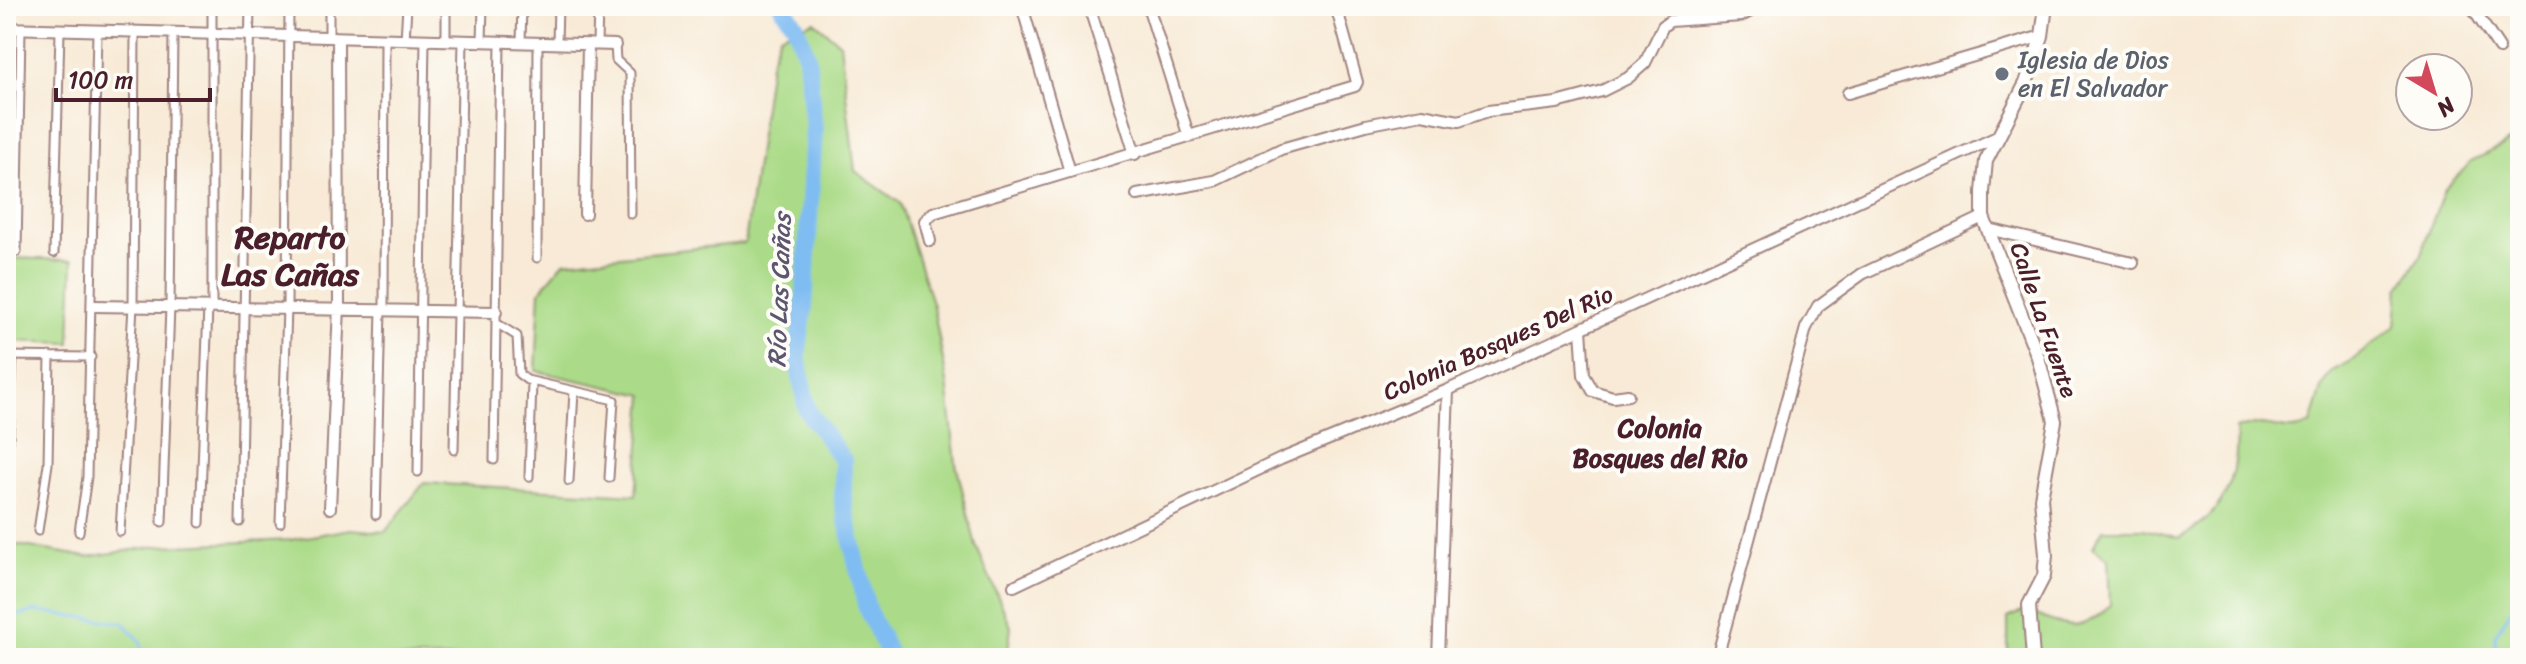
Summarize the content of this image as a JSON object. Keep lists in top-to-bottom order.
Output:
{
  "streets": {
    "street": ["Calle La Fuente", "Colonia Bosques Del Rio"]
  },
  "crossings": [
    ["Calle La Fuente", "Colonia Bosques Del Rio"]
  ],
  "districts": ["Reparto Las Cañas", "Colonia Bosques del Rio"],
  "water": ["Río Las Cañas"],
  "places": ["Iglesia de Dios en El Salvador"],
  "scale_bar": "100 m",
  "north": "bottom right"
}
